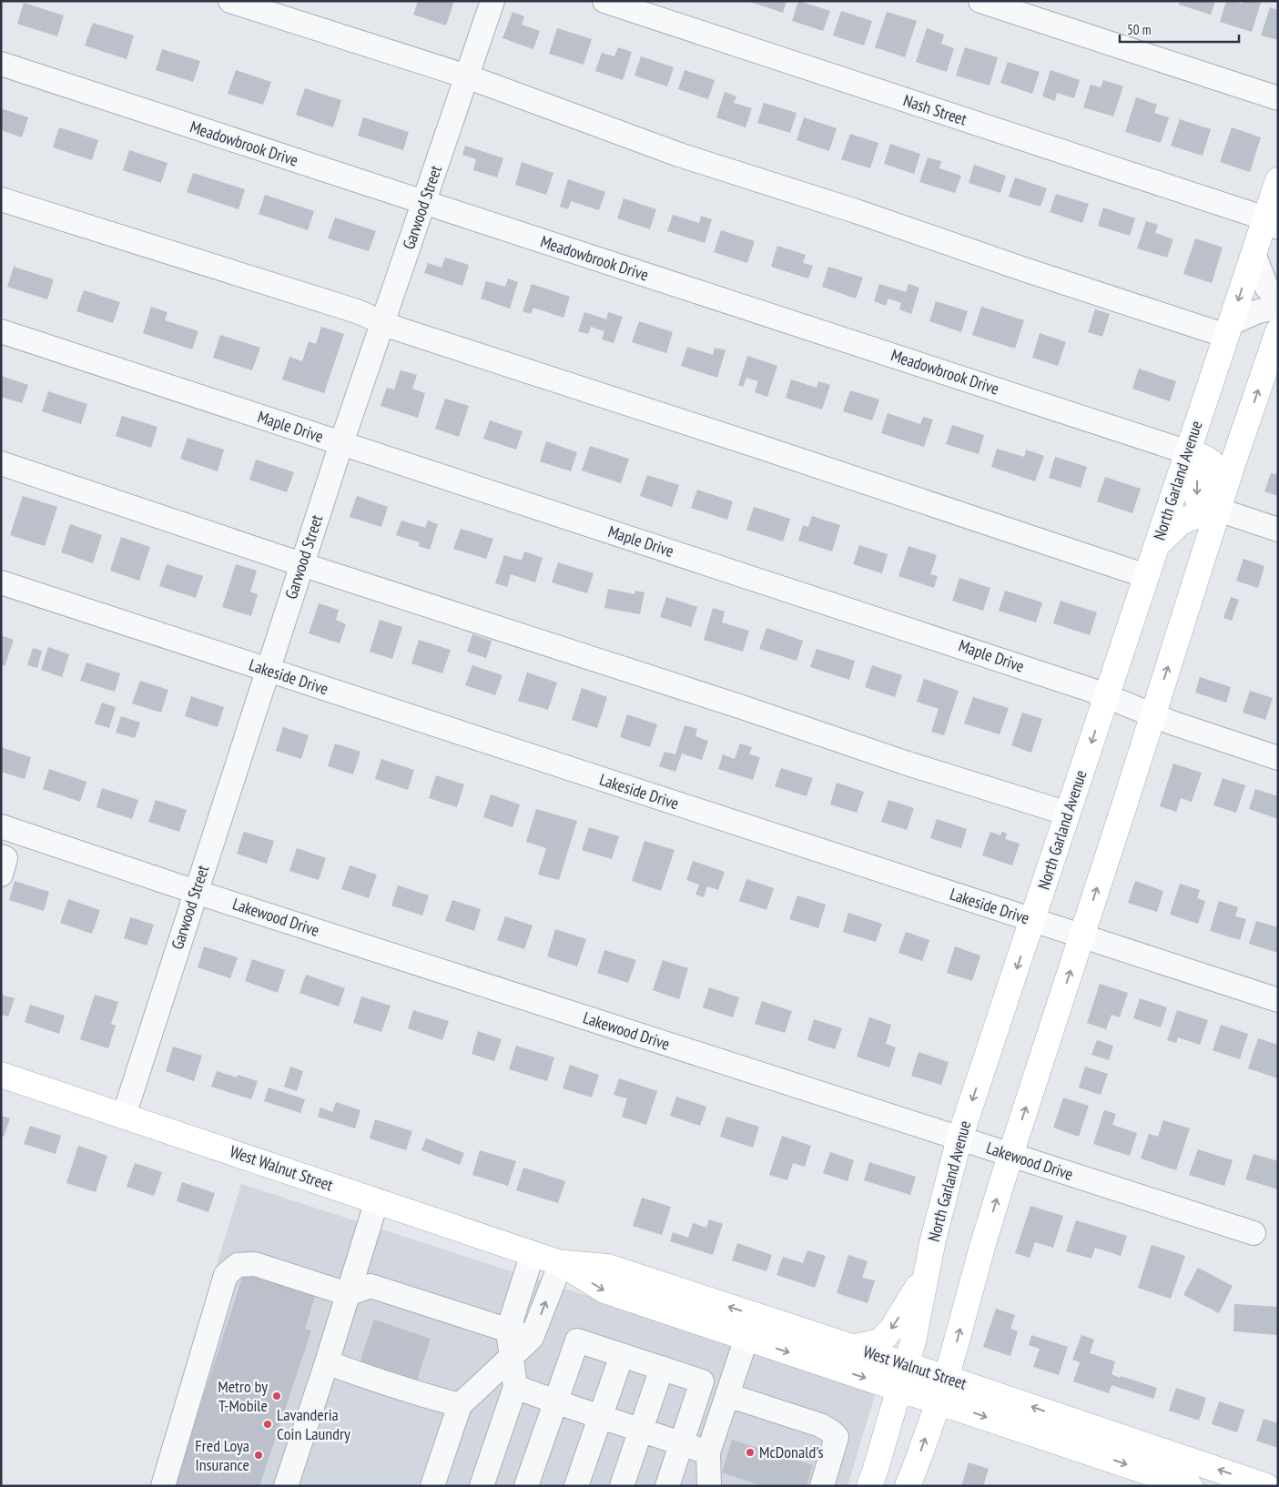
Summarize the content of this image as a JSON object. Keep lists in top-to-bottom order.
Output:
{
  "streets": {
    "main road": ["North Garland Avenue", "West Walnut Street"],
    "street": [
      "Nash Street",
      "Meadowbrook Drive",
      "Garwood Street",
      "Maple Drive",
      "Lakeside Drive",
      "Lakewood Drive"
    ]
  },
  "crossings": [
    ["Nash Street", "North Garland Avenue"],
    ["Meadowbrook Drive", "Garwood Street"],
    ["Meadowbrook Drive", "North Garland Avenue"],
    ["Garwood Street", "Maple Drive"],
    ["Garwood Street", "Lakeside Drive"],
    ["Garwood Street", "Lakewood Drive"],
    ["Garwood Street", "West Walnut Street"],
    ["Maple Drive", "North Garland Avenue"],
    ["North Garland Avenue", "Lakeside Drive"],
    ["North Garland Avenue", "Lakewood Drive"],
    ["North Garland Avenue", "West Walnut Street"]
  ],
  "places": [
    "Metro by T-Mobile",
    "Lavanderia Coin Laundry",
    "McDonald's",
    "Fred Loya Insurance"
  ],
  "scale_bar": "50 m"
}
